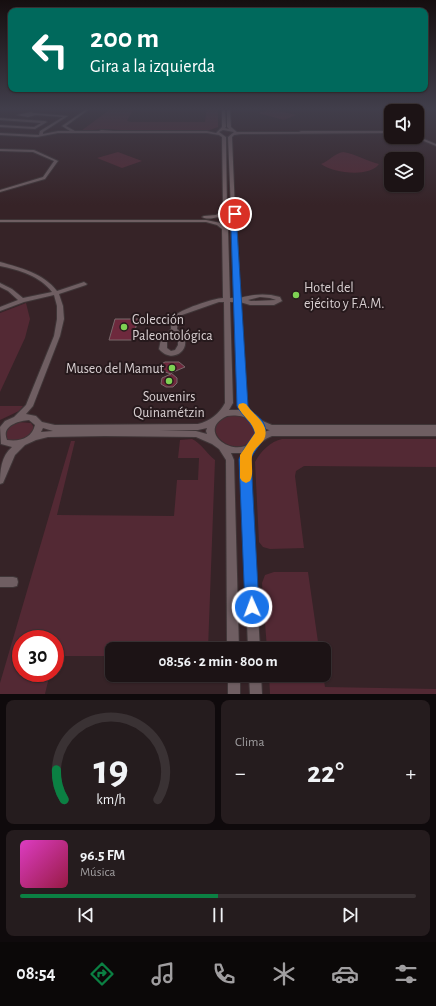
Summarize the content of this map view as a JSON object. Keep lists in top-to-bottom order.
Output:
{
  "places": [
    "Hotel del ejécito y F.A.M.",
    "Colección Paleontológica",
    "Museo del Mamut",
    "Souvenirs Quinamétzin"
  ],
  "page": {
    "turn": ["200 m", "Gira a la izquierda"],
    "limit": "30",
    "trip": "08:56 · 2 min · 800 m",
    "tile": "Clima",
    "heat": ["−", "22°", "+"],
    "song": ["96.5 FM", "Música"],
    "tabs": "08:54",
    "gauge": ["19", "km/h"]
  }
}
